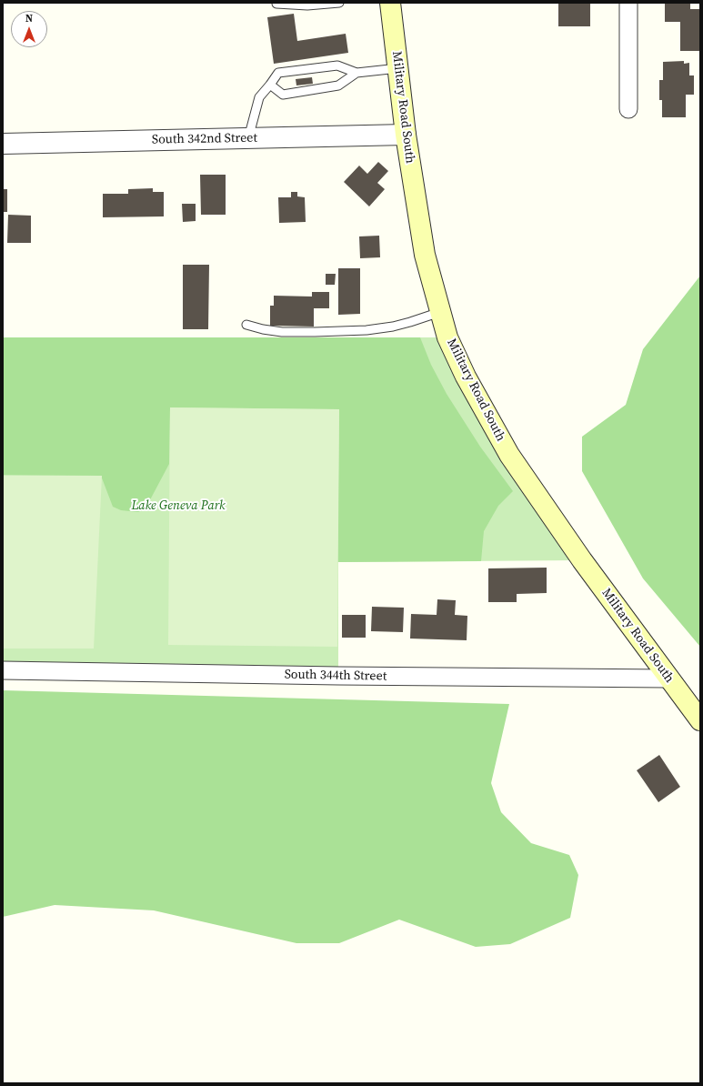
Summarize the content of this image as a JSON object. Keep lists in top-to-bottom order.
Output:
{
  "streets": {
    "main road": ["Military Road South"],
    "street": ["South 342nd Street", "South 344th Street"]
  },
  "crossings": [
    ["Military Road South", "South 342nd Street"],
    ["Military Road South", "South 344th Street"]
  ],
  "parks": ["Lake Geneva Park"],
  "north": "top"
}
